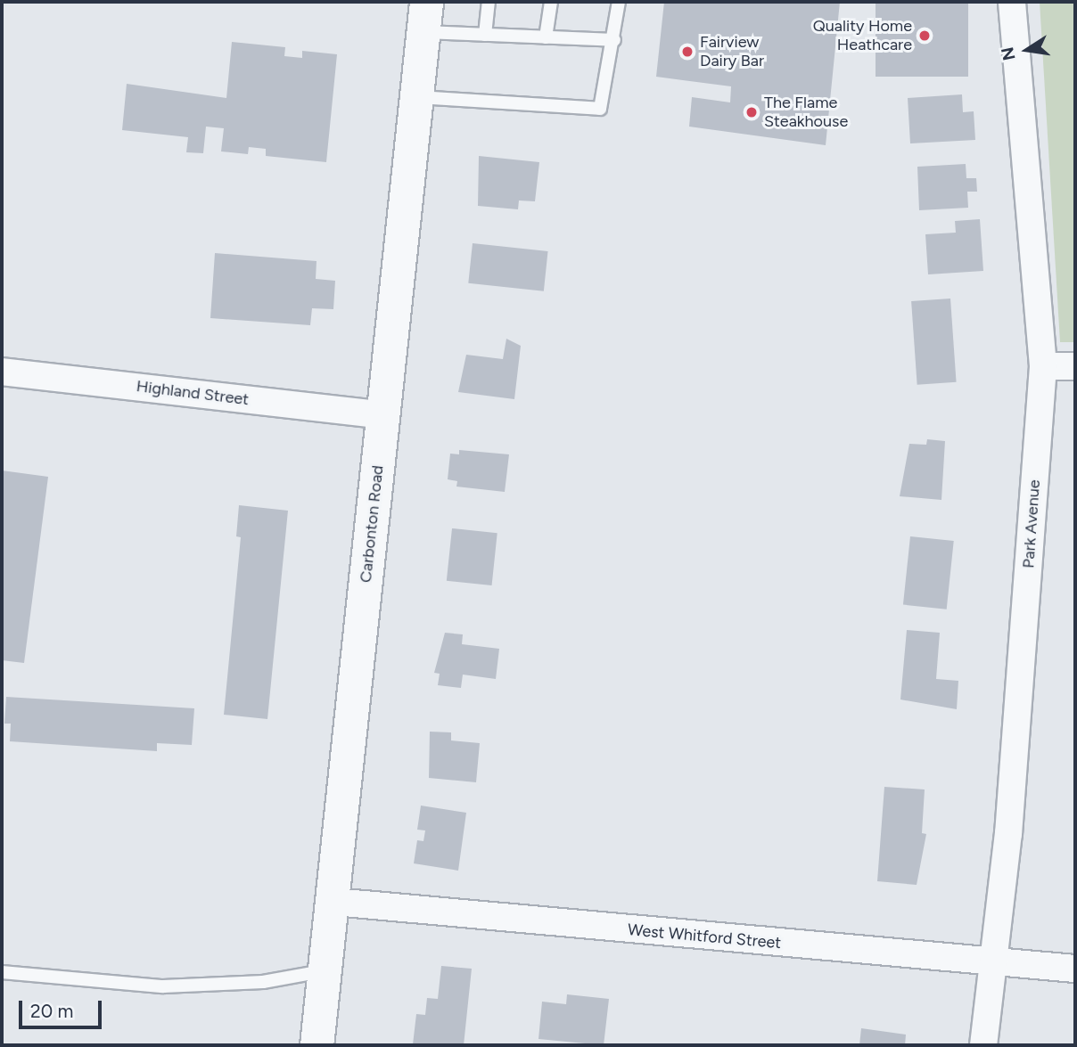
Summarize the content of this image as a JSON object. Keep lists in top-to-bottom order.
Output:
{
  "streets": {
    "street": [
      "Highland Street",
      "Carbonton Road",
      "Park Avenue",
      "West Whitford Street"
    ]
  },
  "crossings": [
    ["Highland Street", "Carbonton Road"],
    ["Carbonton Road", "West Whitford Street"],
    ["Park Avenue", "West Whitford Street"]
  ],
  "places": ["Quality Home Heathcare", "Fairview Dairy Bar", "The Flame Steakhouse"],
  "scale_bar": "20 m",
  "north": "left"
}
